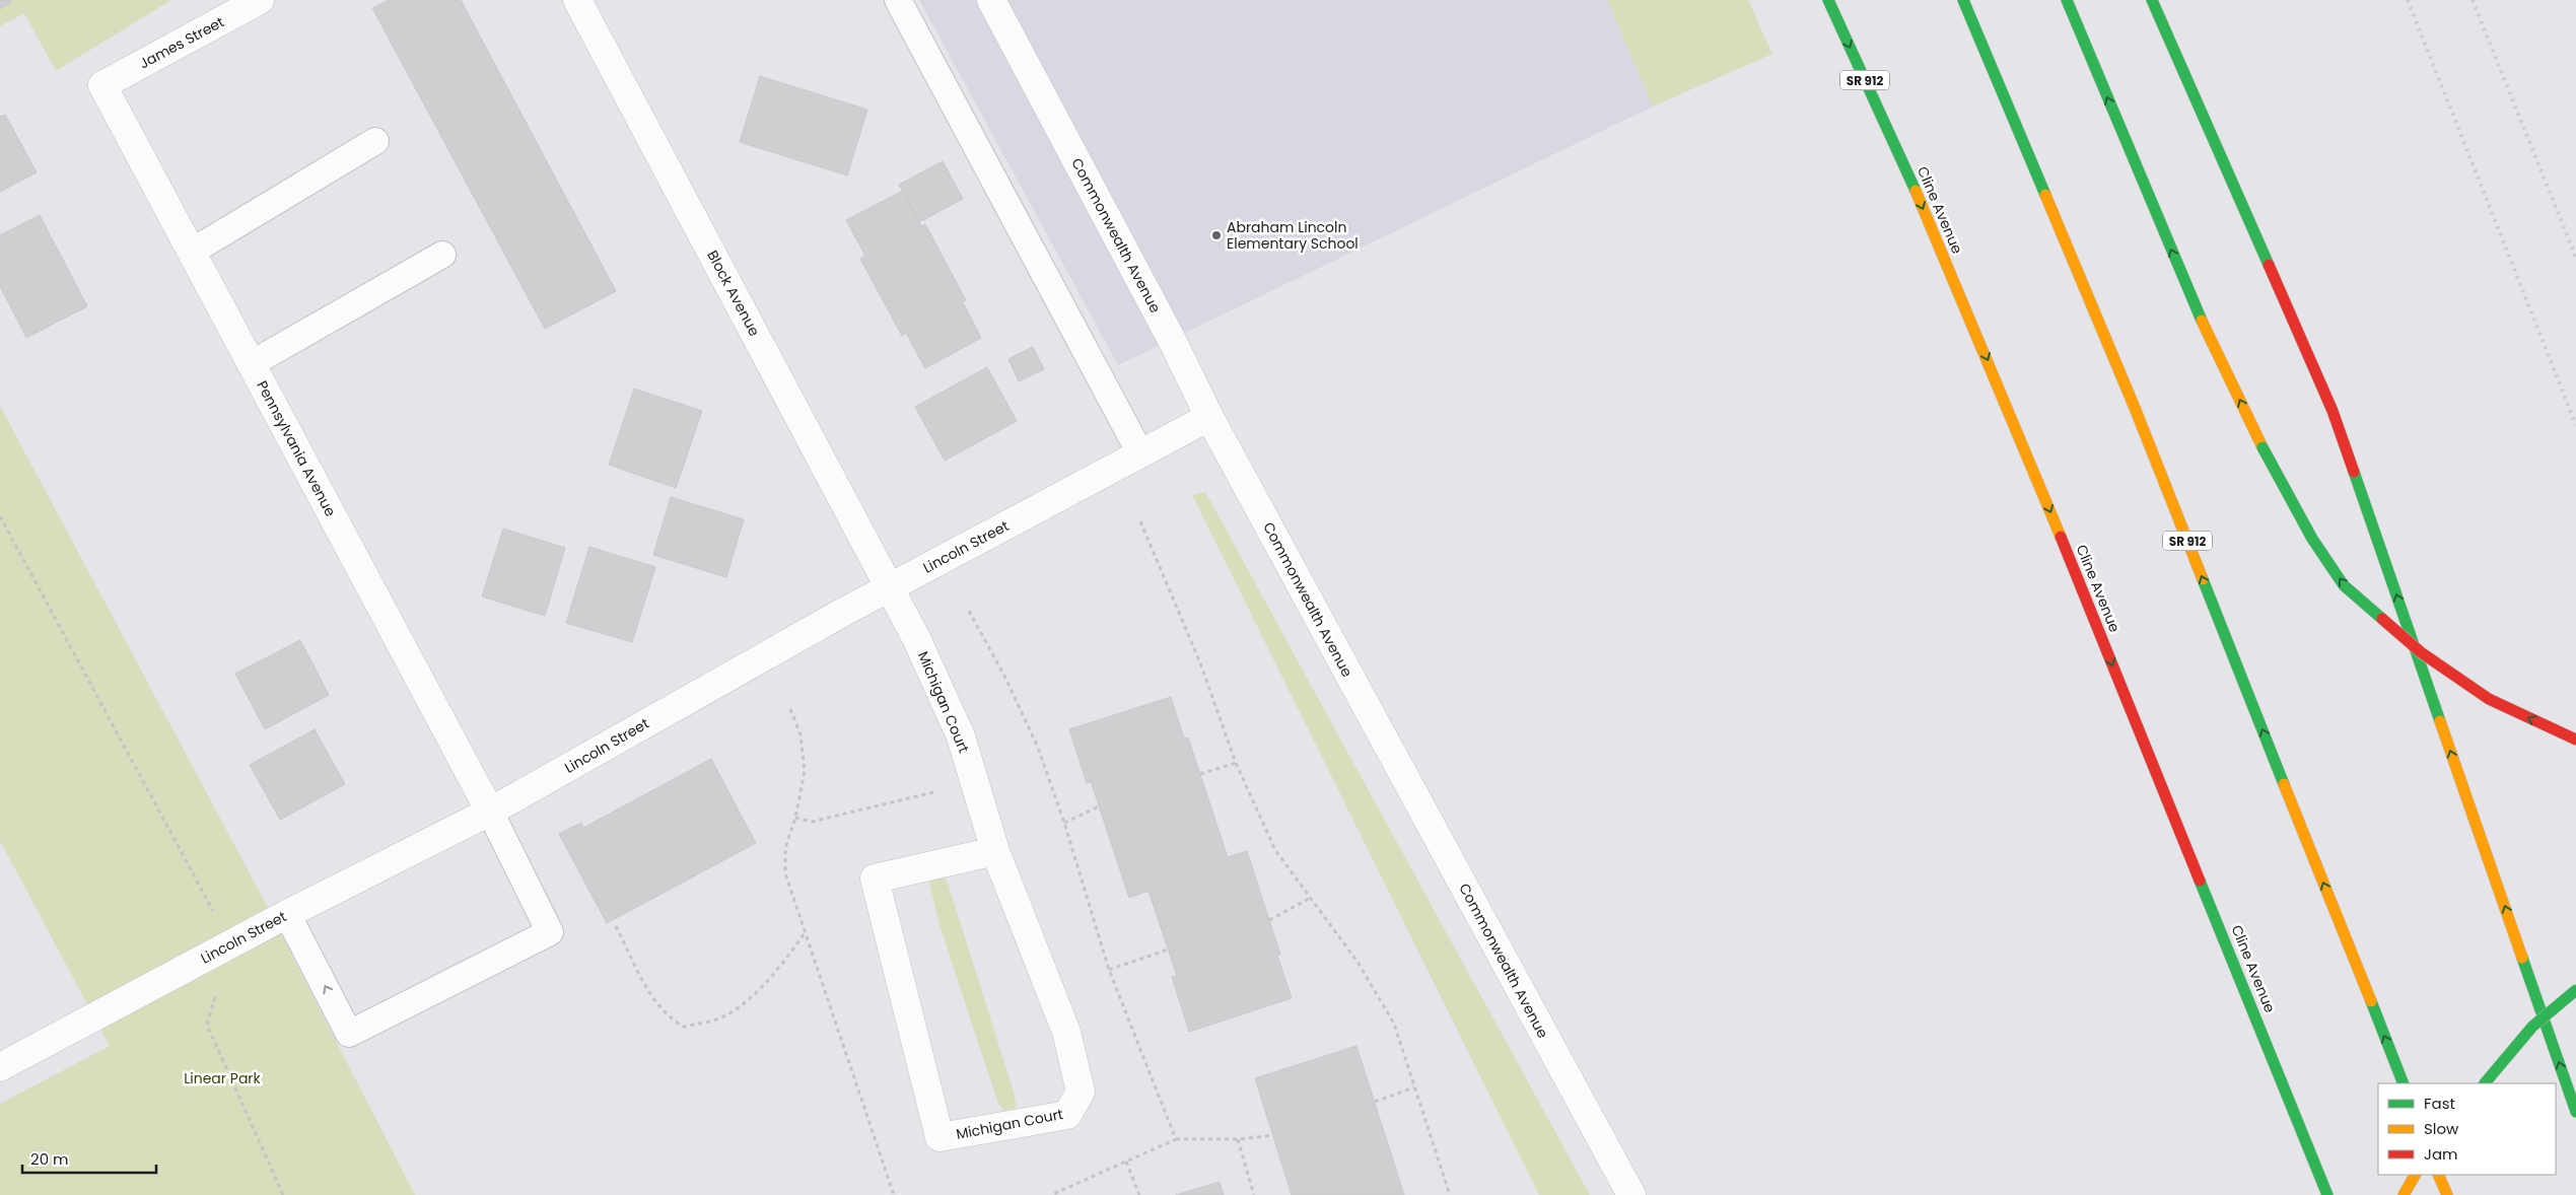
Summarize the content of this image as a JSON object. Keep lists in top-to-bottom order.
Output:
{
  "streets": {
    "highway": ["SR 912", "Cline Avenue"],
    "street": [
      "James Street",
      "Commonwealth Avenue",
      "Block Avenue",
      "Pennsylvania Avenue",
      "Lincoln Street",
      "Michigan Court"
    ]
  },
  "crossings": [
    ["James Street", "Pennsylvania Avenue"],
    ["Commonwealth Avenue", "Lincoln Street"],
    ["Block Avenue", "Lincoln Street"],
    ["Block Avenue", "Michigan Court"],
    ["Pennsylvania Avenue", "Lincoln Street"],
    ["Lincoln Street", "Michigan Court"]
  ],
  "one_way": ["Cline Avenue"],
  "parks": ["Linear Park"],
  "places": ["Abraham Lincoln Elementary School"],
  "legend": ["Fast", "Slow", "Jam"],
  "scale_bar": "20 m"
}
